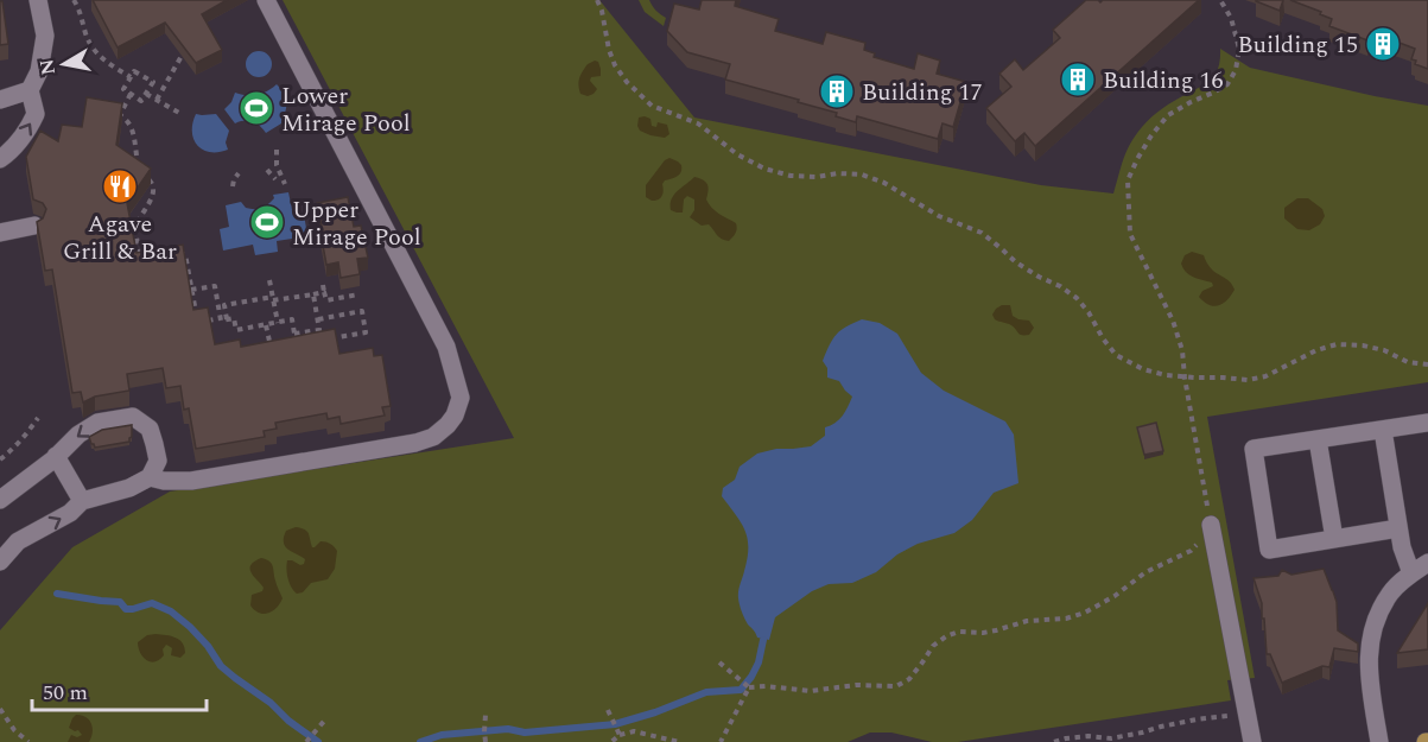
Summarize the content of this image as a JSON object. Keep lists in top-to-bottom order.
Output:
{
  "places": {
    "building": ["Building 15", "Building 16", "Building 17"],
    "sports": ["Lower Mirage Pool", "Upper Mirage Pool"],
    "restaurant": ["Agave Grill & Bar"]
  },
  "scale_bar": "50 m",
  "north": "left"
}
